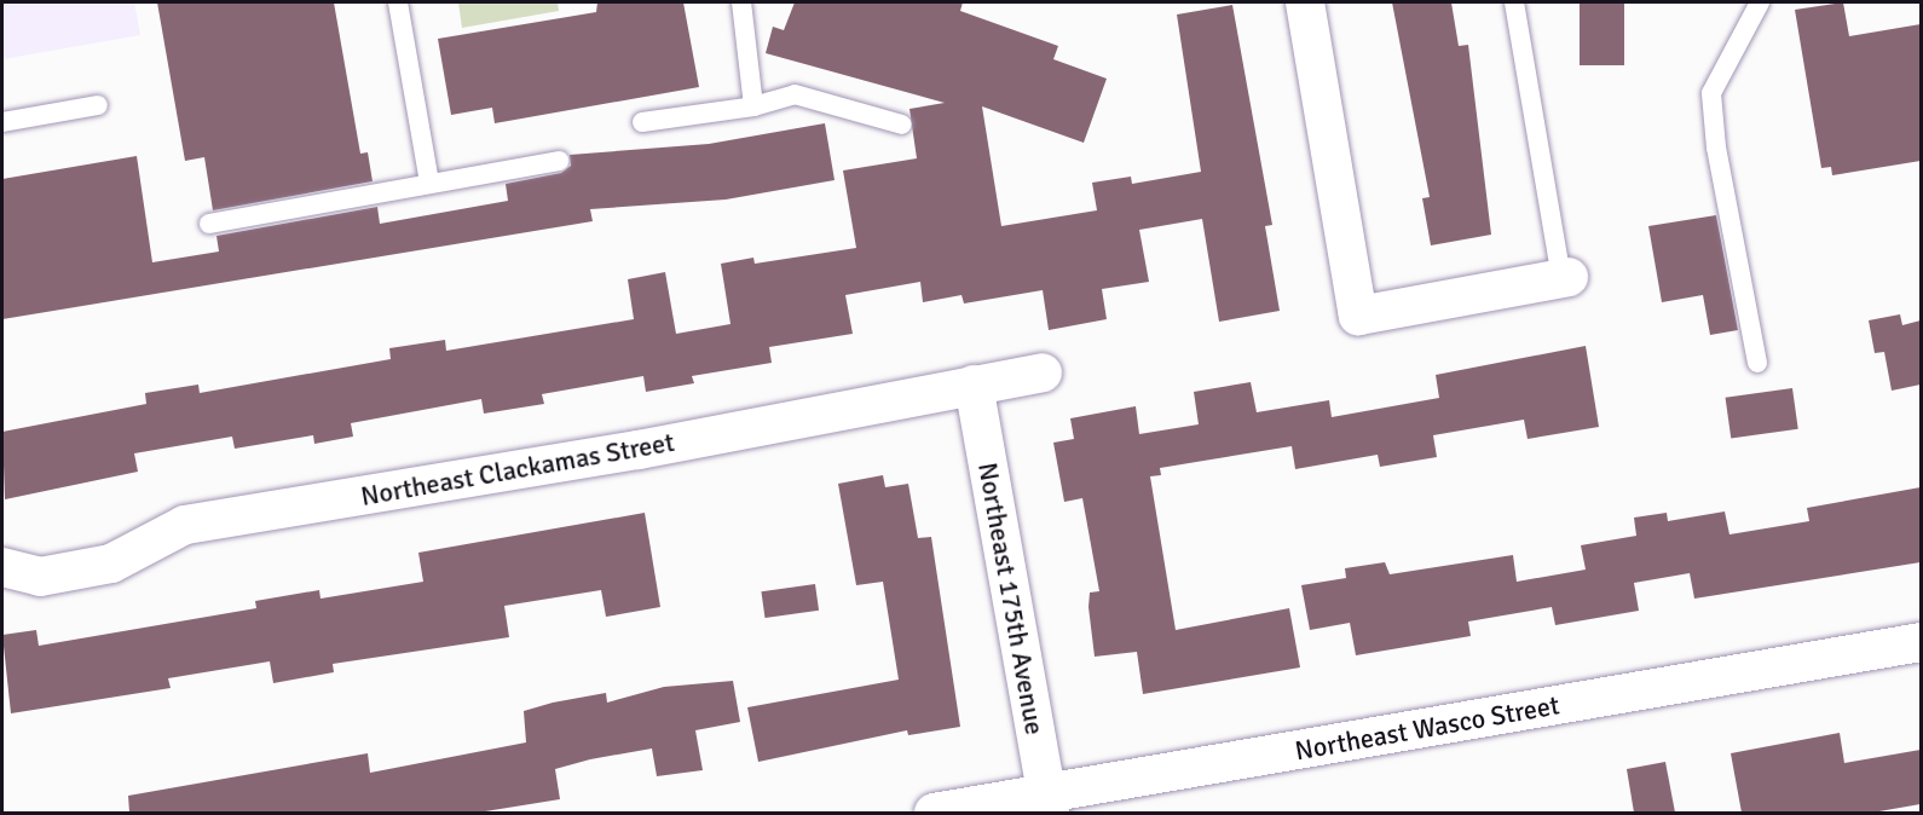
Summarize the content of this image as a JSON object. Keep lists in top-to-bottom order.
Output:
{
  "streets": {
    "street": ["Northeast Clackamas Street", "Northeast 175th Avenue", "Northeast Wasco Street"]
  },
  "crossings": [
    ["Northeast Clackamas Street", "Northeast 175th Avenue"],
    ["Northeast 175th Avenue", "Northeast Wasco Street"]
  ]
}
